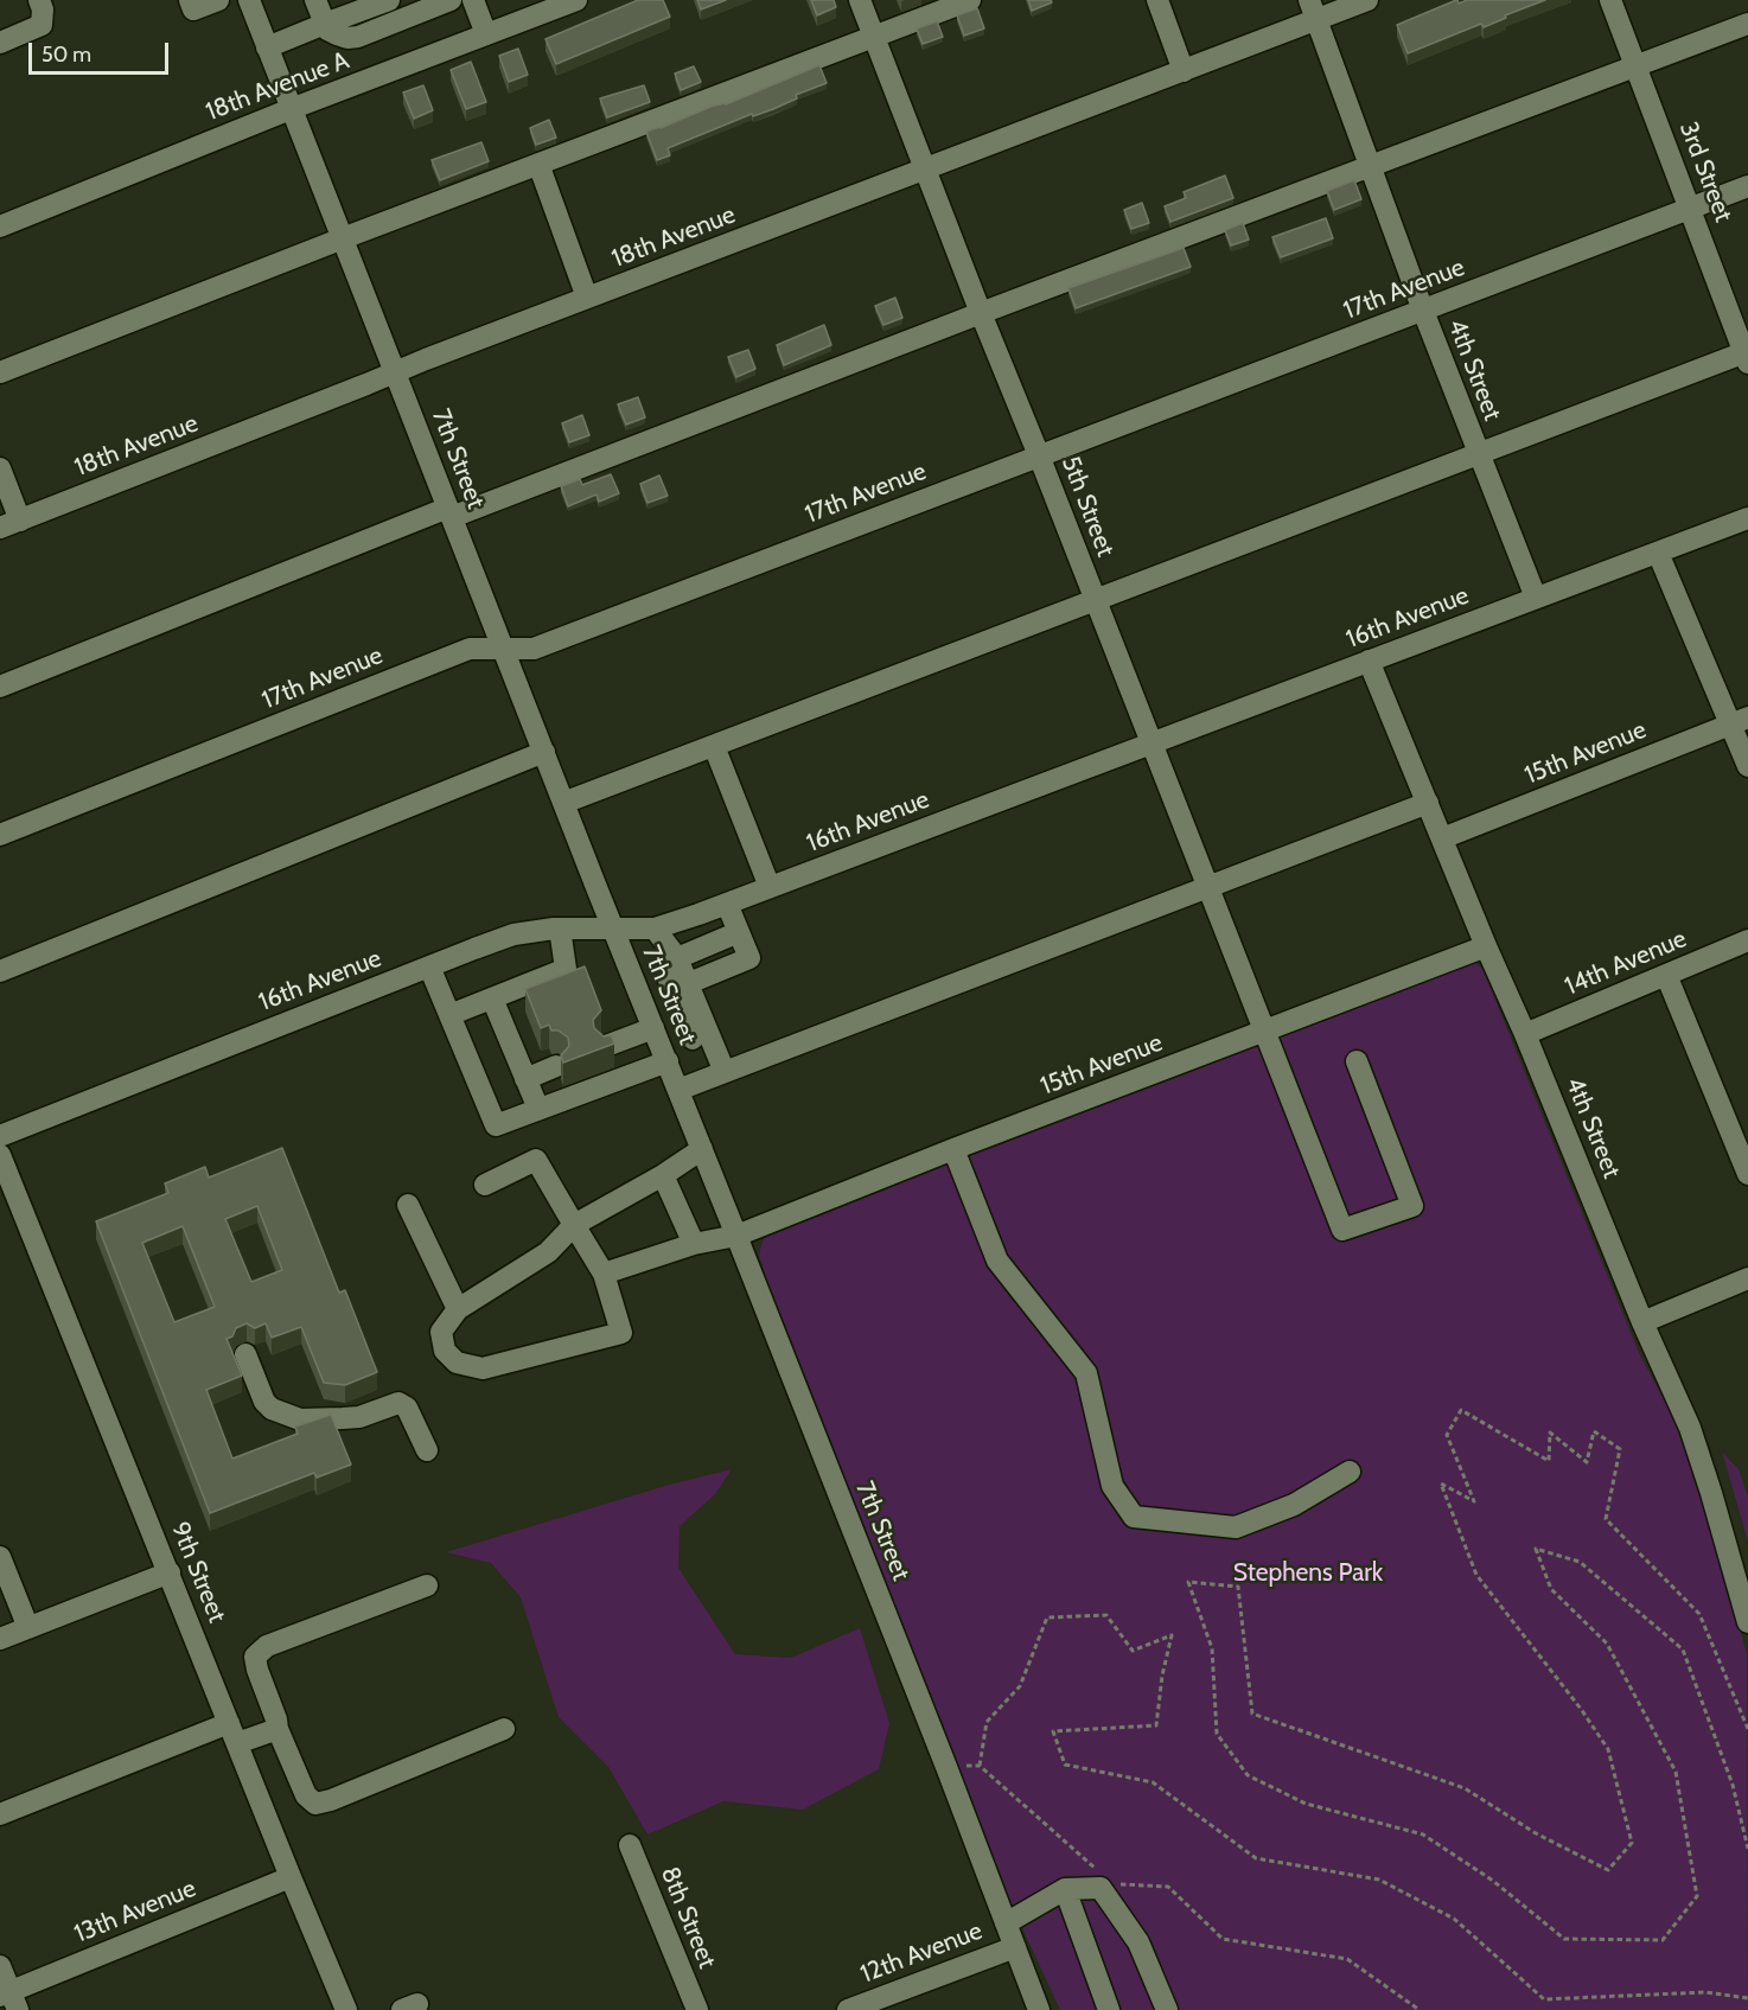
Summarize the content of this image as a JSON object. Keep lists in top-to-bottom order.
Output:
{
  "streets": {
    "street": [
      "18th Avenue A",
      "3rd Street",
      "18th Avenue",
      "17th Avenue",
      "4th Street",
      "7th Street",
      "5th Street",
      "16th Avenue",
      "15th Avenue",
      "14th Avenue",
      "9th Street",
      "13th Avenue",
      "8th Street",
      "12th Avenue"
    ]
  },
  "crossings": [
    ["18th Avenue A", "7th Street"],
    ["3rd Street", "17th Avenue"],
    ["18th Avenue", "4th Street"],
    ["18th Avenue", "7th Street"],
    ["18th Avenue", "5th Street"],
    ["17th Avenue", "4th Street"],
    ["17th Avenue", "7th Street"],
    ["17th Avenue", "5th Street"],
    ["4th Street", "16th Avenue"],
    ["4th Street", "15th Avenue"],
    ["4th Street", "14th Avenue"],
    ["7th Street", "16th Avenue"],
    ["7th Street", "15th Avenue"],
    ["7th Street", "12th Avenue"],
    ["5th Street", "16th Avenue"],
    ["5th Street", "15th Avenue"],
    ["9th Street", "13th Avenue"]
  ],
  "parks": ["Stephens Park"],
  "scale_bar": "50 m"
}
